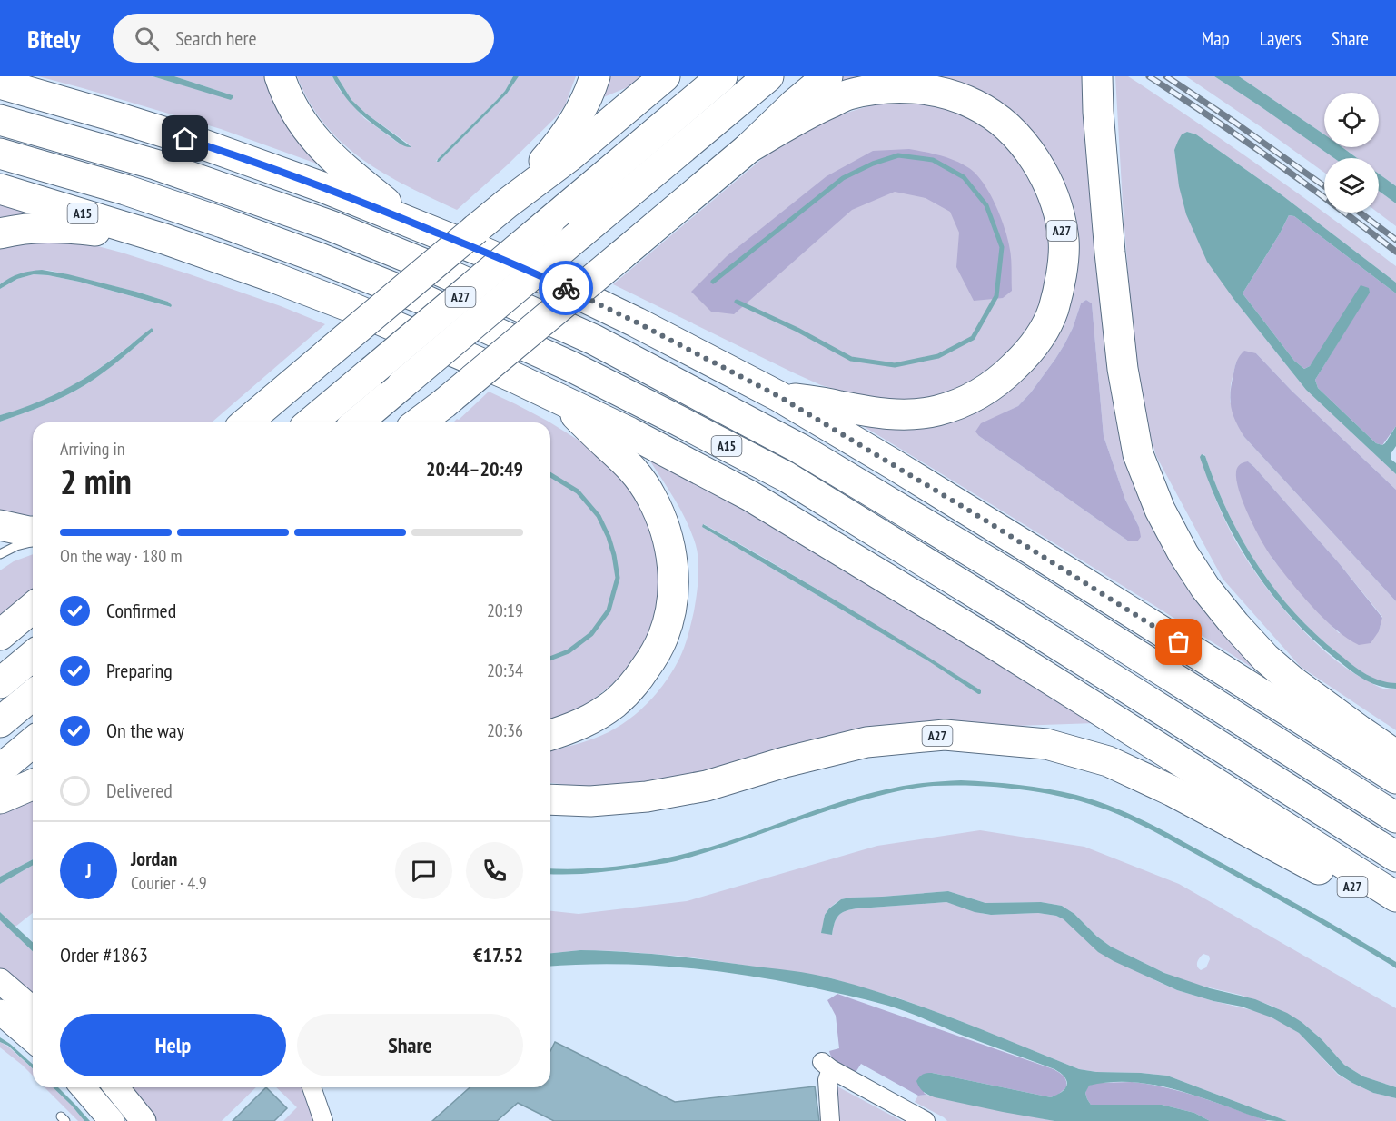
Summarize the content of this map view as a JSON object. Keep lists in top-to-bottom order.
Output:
{
  "streets": {
    "highway": ["A15", "A27"]
  },
  "page": {
    "header": "Bitely",
    "search": "Search here",
    "nav": ["Map", "Layers", "Share"],
    "heading": ["2 min", "Arriving in", "20:44–20:49"],
    "panel": [
      "Jordan",
      "Courier · 4.9",
      "Order #1863",
      "€17.52"
    ],
    "bar": "On the way · 180 m",
    "list": [
      ["Confirmed", "20:19"],
      ["Preparing", "20:34"],
      ["On the way", "20:36"],
      "Delivered"
    ],
    "round": "J",
    "buttons": ["Help", "Share"]
  }
}
